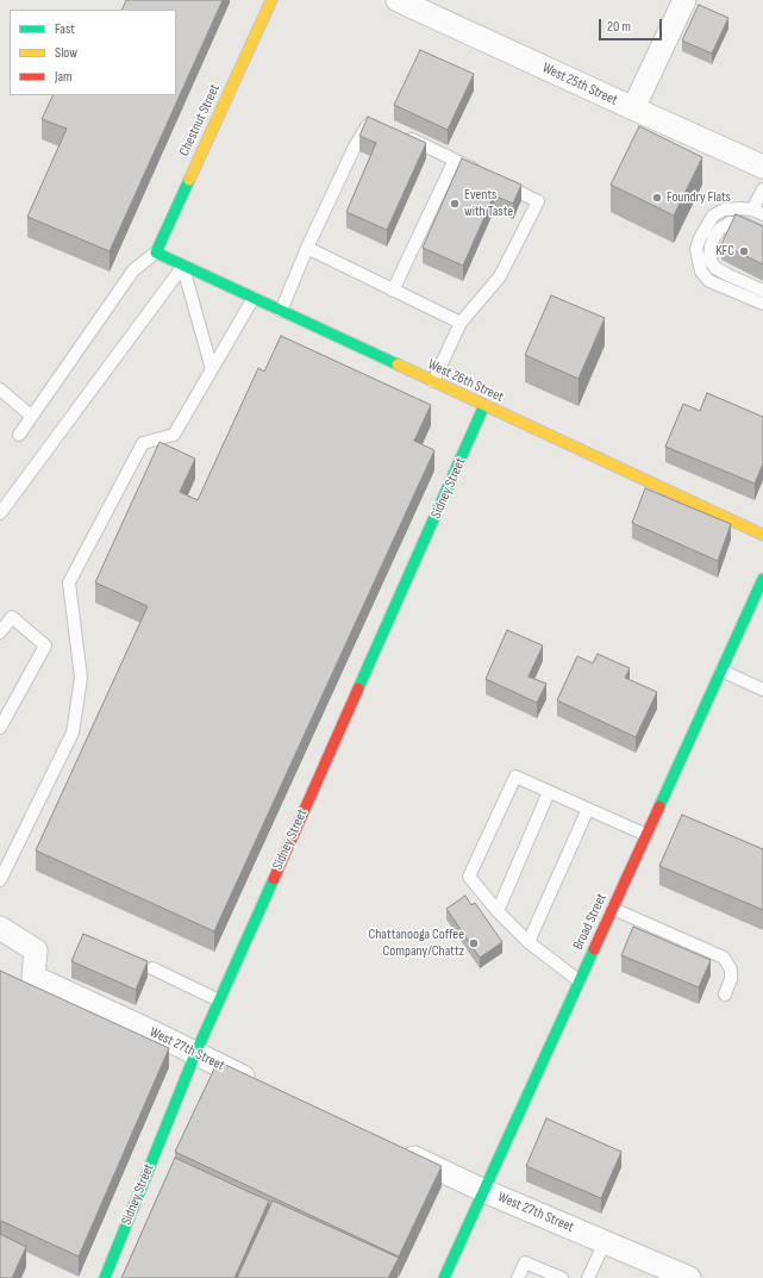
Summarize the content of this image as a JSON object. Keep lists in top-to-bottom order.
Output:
{
  "streets": {
    "street": [
      "West 25th Street",
      "Chestnut Street",
      "West 26th Street",
      "Sidney Street",
      "Broad Street",
      "West 27th Street"
    ]
  },
  "crossings": [
    ["Chestnut Street", "West 26th Street"],
    ["West 26th Street", "Sidney Street"],
    ["Sidney Street", "West 27th Street"],
    ["Broad Street", "West 27th Street"]
  ],
  "places": [
    "Foundry Flats",
    "Events with Taste",
    "KFC",
    "Chattanooga Coffee Company/Chattz"
  ],
  "legend": ["Fast", "Slow", "Jam"],
  "scale_bar": "20 m"
}
